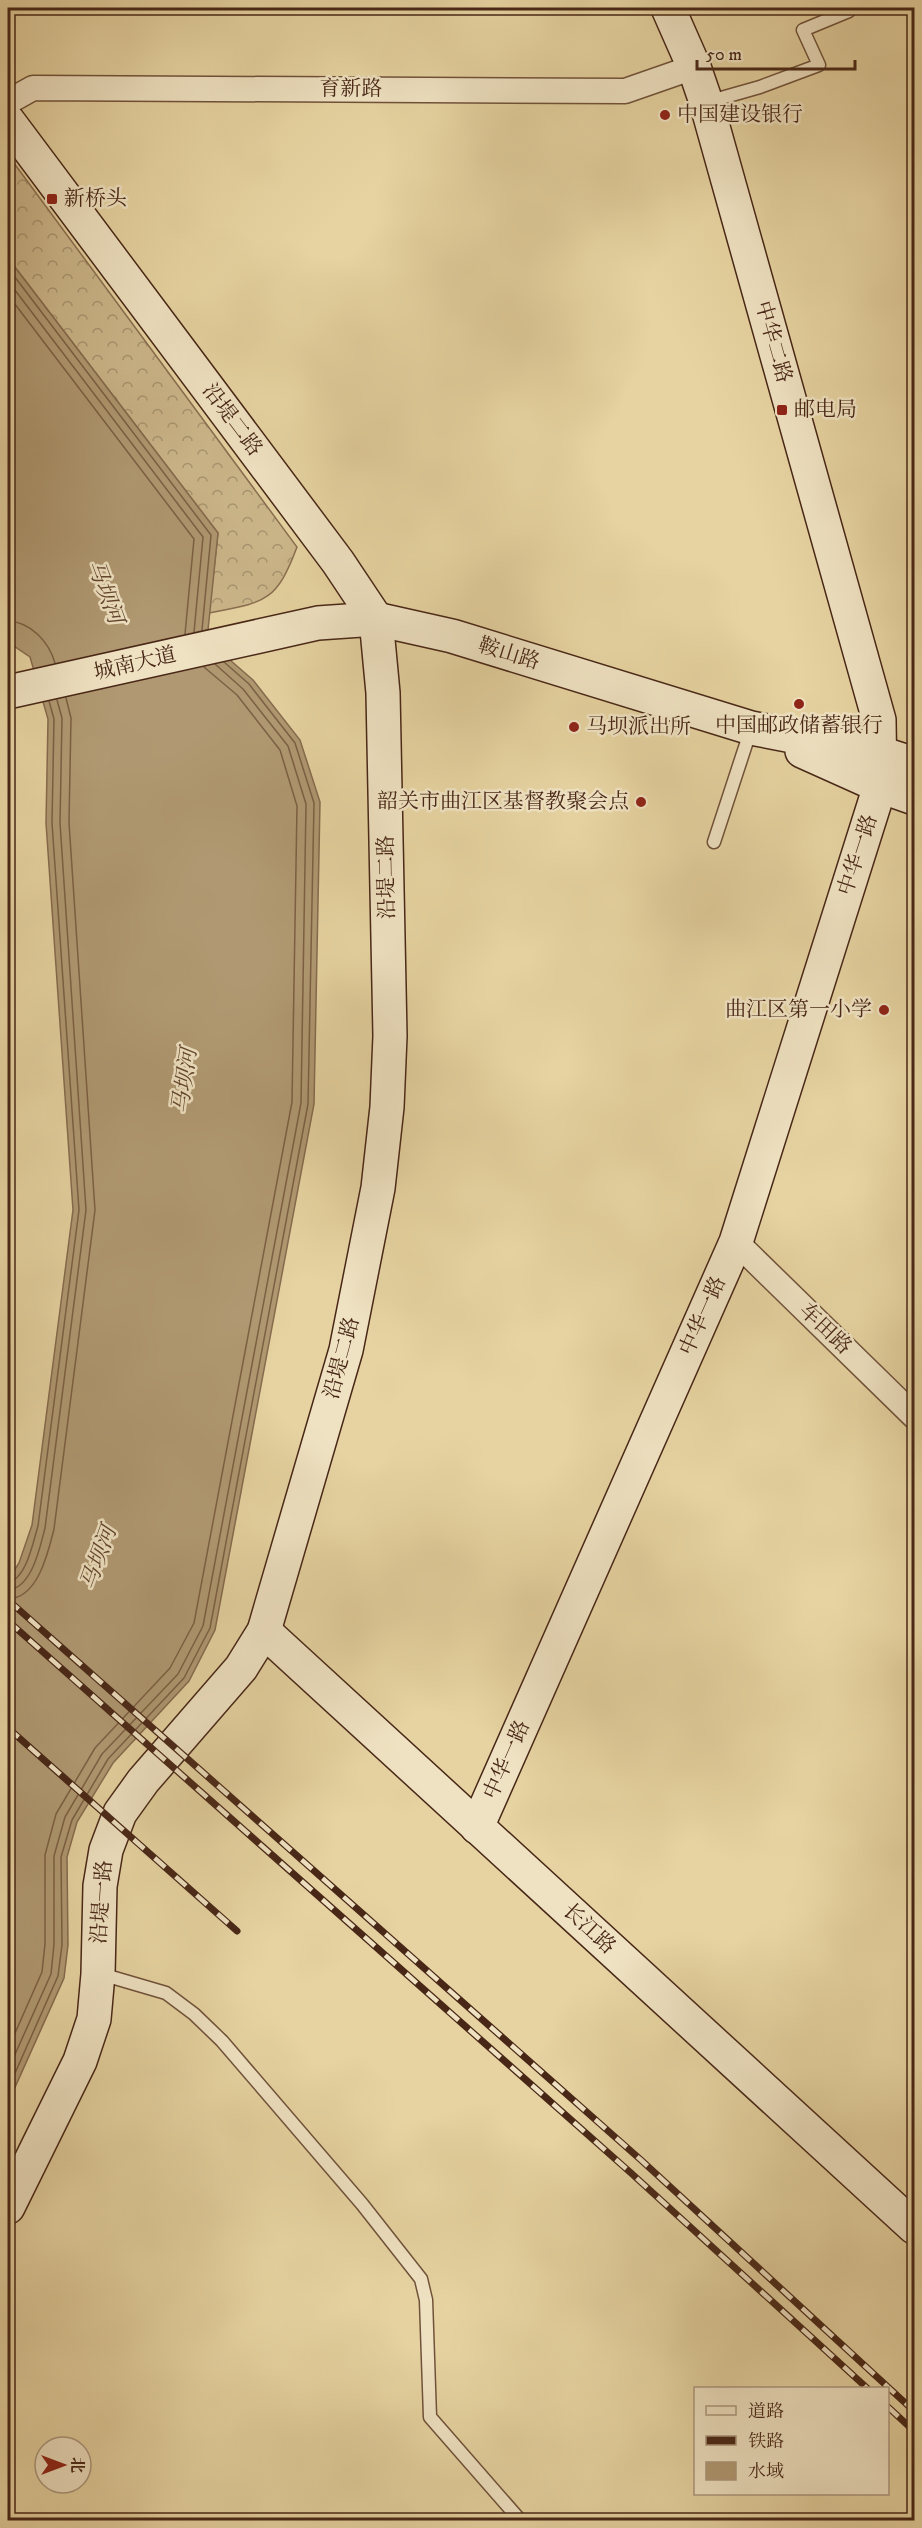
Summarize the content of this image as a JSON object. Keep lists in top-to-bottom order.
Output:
{
  "streets": {
    "main road": [
      "中华二路",
      "沿堤二路",
      "鞍山路",
      "城南大道",
      "中华一路",
      "沿堤一路",
      "长江路"
    ],
    "street": ["育新路", "车田路"]
  },
  "crossings": [
    ["育新路", "中华二路"],
    ["中华二路", "鞍山路"],
    ["中华二路", "中华一路"],
    ["沿堤二路", "鞍山路"],
    ["沿堤二路", "沿堤一路"],
    ["沿堤二路", "长江路"],
    ["鞍山路", "城南大道"],
    ["鞍山路", "中华一路"],
    ["中华一路", "车田路"],
    ["中华一路", "长江路"],
    ["沿堤一路", "长江路"]
  ],
  "water": ["马坝河"],
  "places": {
    "other": [
      "中国建设银行",
      "中国邮政储蓄银行",
      "马坝派出所",
      "韶关市曲江区基督教聚会点",
      "曲江区第一小学"
    ],
    "transit": ["新桥头", "邮电局"]
  },
  "legend": ["道路", "铁路", "水域"],
  "scale_bar": "50 m",
  "north": "right"
}
